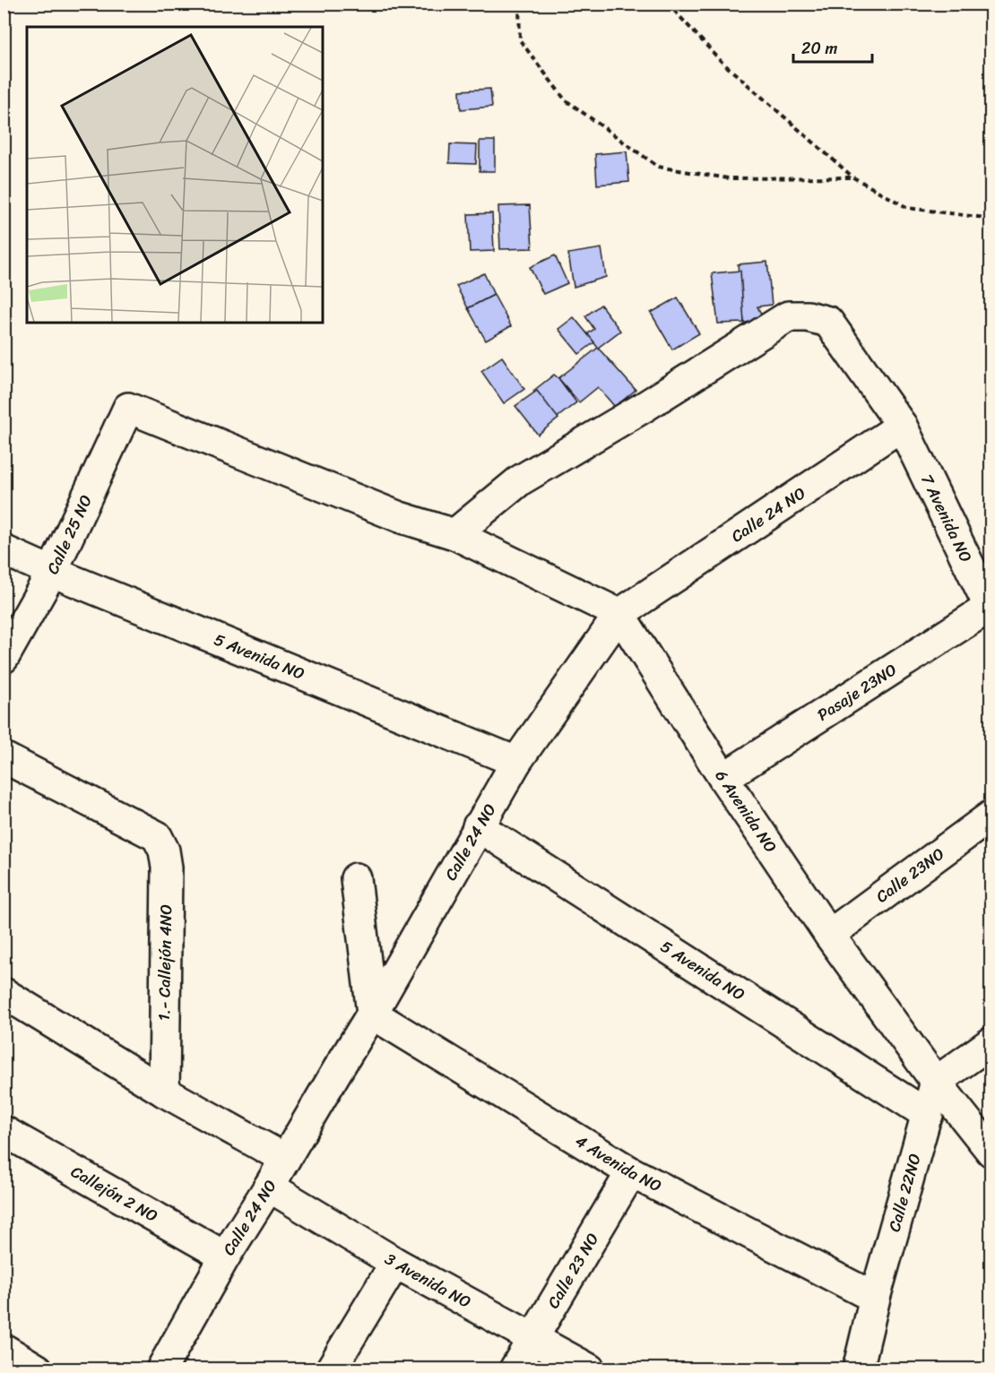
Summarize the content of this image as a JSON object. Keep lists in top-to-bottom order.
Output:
{
  "streets": {
    "street": [
      "Calle 24 NO",
      "7 Avenida NO",
      "Calle 25 NO",
      "5 Avenida NO",
      "Pasaje 23NO",
      "6 Avenida NO",
      "Calle 23NO",
      "1.- Callejón 4NO",
      "4 Avenida NO",
      "Calle 22NO",
      "Callejón 2 NO",
      "Calle 23 NO",
      "3 Avenida NO"
    ]
  },
  "crossings": [
    ["Calle 24 NO", "7 Avenida NO"],
    ["Calle 24 NO", "5 Avenida NO"],
    ["Calle 24 NO", "6 Avenida NO"],
    ["Calle 24 NO", "4 Avenida NO"],
    ["Calle 24 NO", "Callejón 2 NO"],
    ["Calle 24 NO", "3 Avenida NO"],
    ["7 Avenida NO", "Calle 25 NO"],
    ["7 Avenida NO", "Pasaje 23NO"],
    ["Calle 25 NO", "5 Avenida NO"],
    ["5 Avenida NO", "Calle 22NO"],
    ["Pasaje 23NO", "6 Avenida NO"],
    ["6 Avenida NO", "Calle 23NO"],
    ["6 Avenida NO", "Calle 22NO"],
    ["4 Avenida NO", "Calle 22NO"],
    ["4 Avenida NO", "Calle 23 NO"],
    ["Calle 23 NO", "3 Avenida NO"]
  ],
  "scale_bar": "20 m"
}
